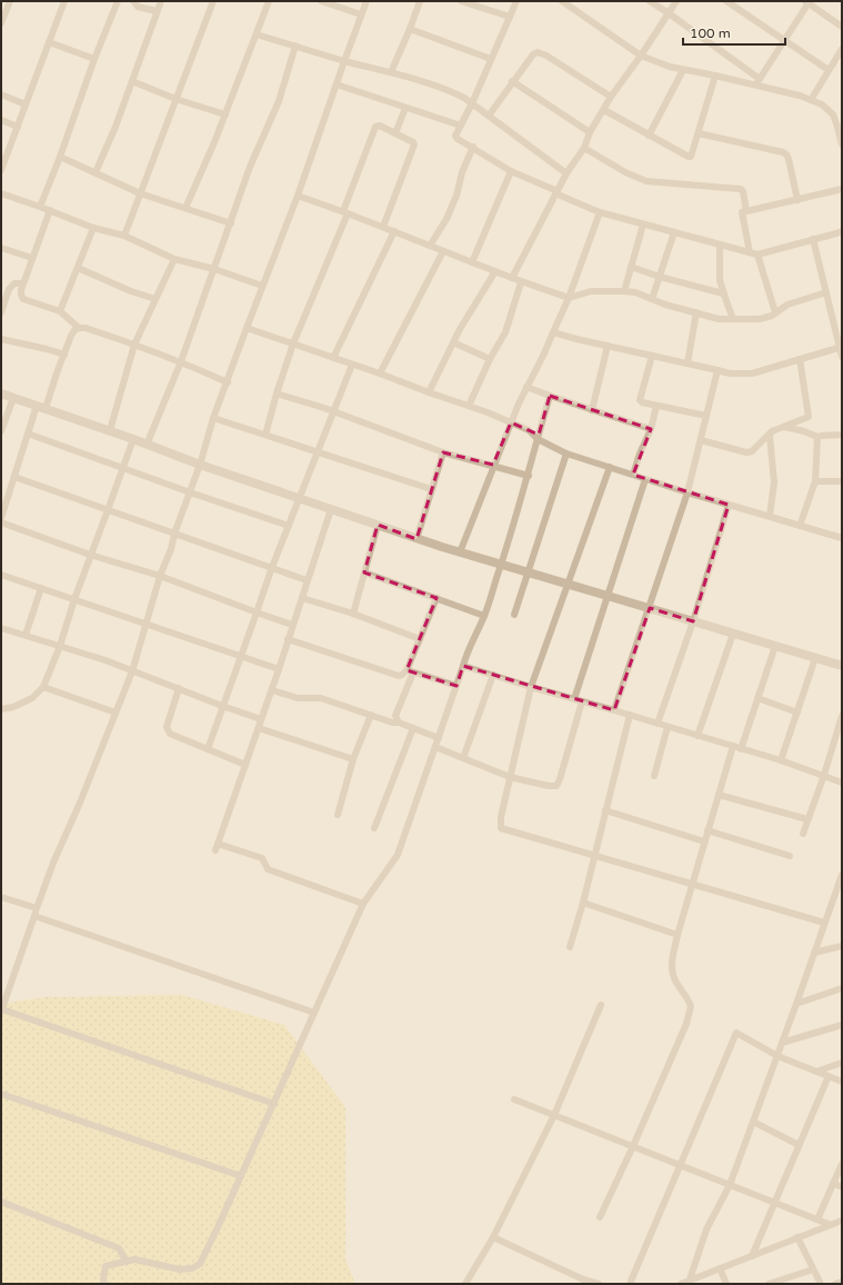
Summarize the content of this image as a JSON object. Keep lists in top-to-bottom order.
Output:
{
  "scale_bar": "100 m"
}
